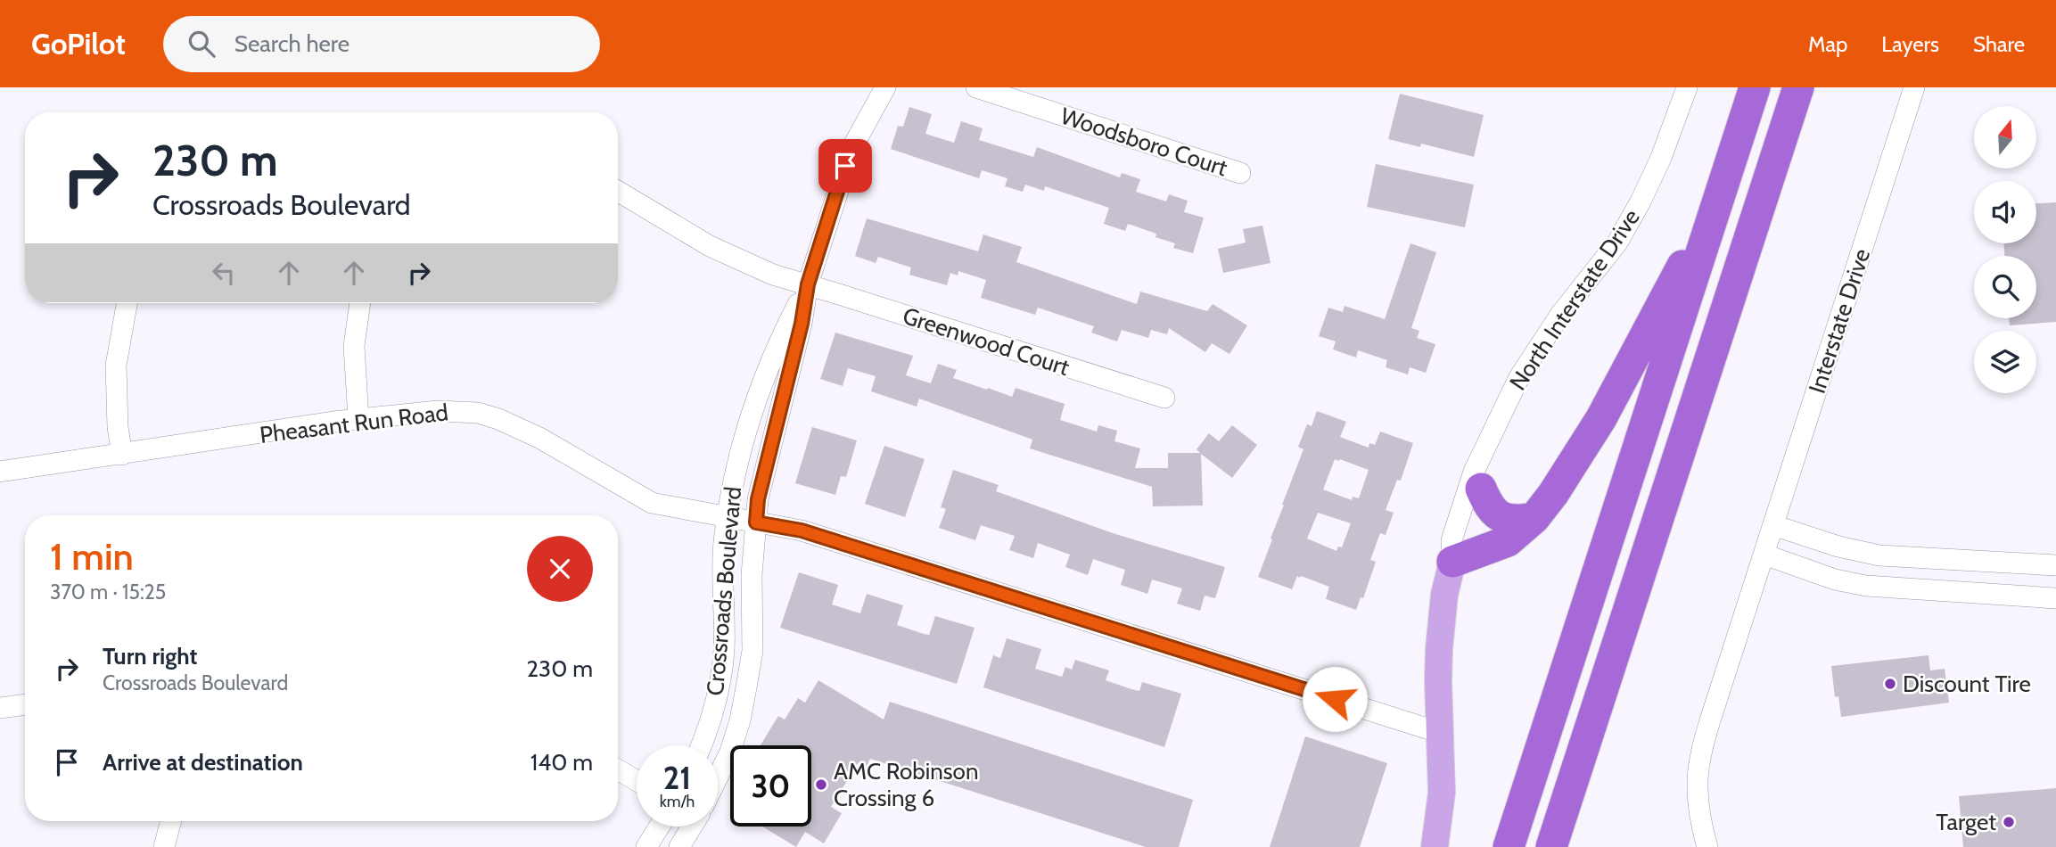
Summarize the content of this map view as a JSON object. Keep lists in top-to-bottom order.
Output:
{
  "streets": {
    "main road": ["North Interstate Drive"],
    "street": [
      "Woodsboro Court",
      "Interstate Drive",
      "Greenwood Court",
      "Pheasant Run Road",
      "Crossroads Boulevard"
    ]
  },
  "crossings": [
    ["North Interstate Drive", "Pheasant Run Road"],
    ["Greenwood Court", "Crossroads Boulevard"],
    ["Pheasant Run Road", "Crossroads Boulevard"]
  ],
  "places": ["Discount Tire", "AMC Robinson Crossing 6", "Target"],
  "north": "top",
  "page": {
    "header": "GoPilot",
    "search": "Search here",
    "nav": ["Map", "Layers", "Share"],
    "turn": ["230 m", "Crossroads Boulevard"],
    "heading": ["1 min", "370 m · 15:25"],
    "list": [
      {
        "name": "Turn right",
        "note": "Crossroads Boulevard",
        "value": "230 m"
      },
      {
        "name": "Arrive at destination",
        "value": "140 m"
      }
    ],
    "speed": "21 km/h",
    "limit": "30"
  }
}
